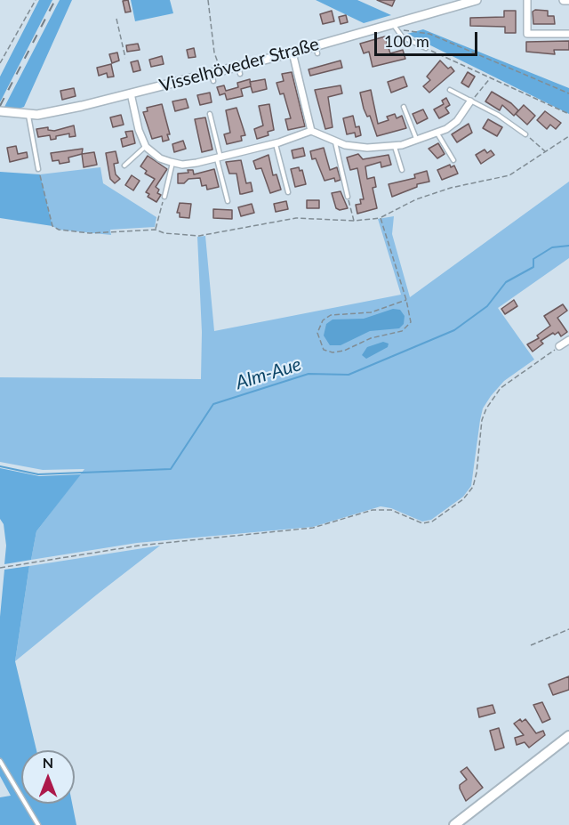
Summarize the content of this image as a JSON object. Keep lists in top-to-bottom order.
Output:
{
  "streets": {
    "street": ["Visselhöveder Straße"]
  },
  "water": ["Alm-Aue"],
  "scale_bar": "100 m",
  "north": "top"
}
